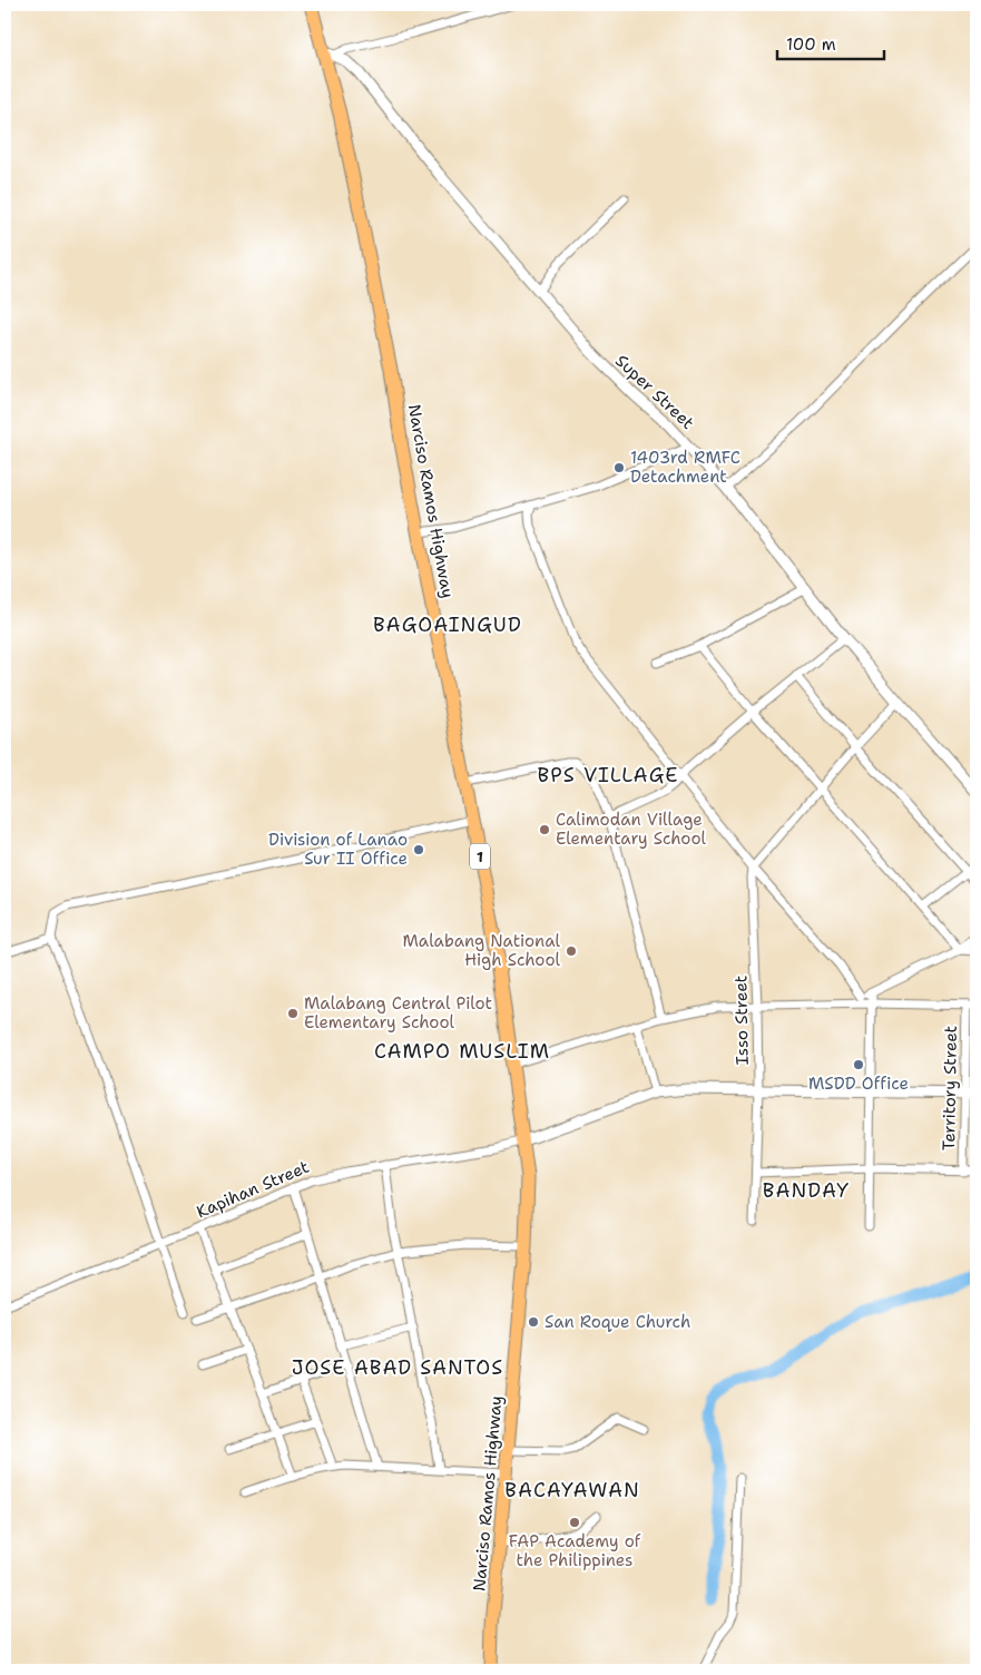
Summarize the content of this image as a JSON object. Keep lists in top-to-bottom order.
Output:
{
  "streets": {
    "highway": ["Narciso Ramos Highway", "1"],
    "street": [
      "Super Street",
      "Isso Street",
      "Territory Street",
      "Kapihan Street"
    ]
  },
  "crossings": [
    ["Super Street", "Narciso Ramos Highway"],
    ["Narciso Ramos Highway", "Kapihan Street"]
  ],
  "districts": [
    "BAGOAINGUD",
    "BPS VILLAGE",
    "CAMPO MUSLIM",
    "BANDAY",
    "JOSE ABAD SANTOS",
    "BACAYAWAN"
  ],
  "places": [
    "1403rd RMFC Detachment",
    "Calimodan Village Elementary School",
    "Division of Lanao Sur II Office",
    "Malabang National High School",
    "Malabang Central Pilot Elementary School",
    "MSDD Office",
    "San Roque Church",
    "FAP Academy of the Philippines"
  ],
  "scale_bar": "100 m"
}
